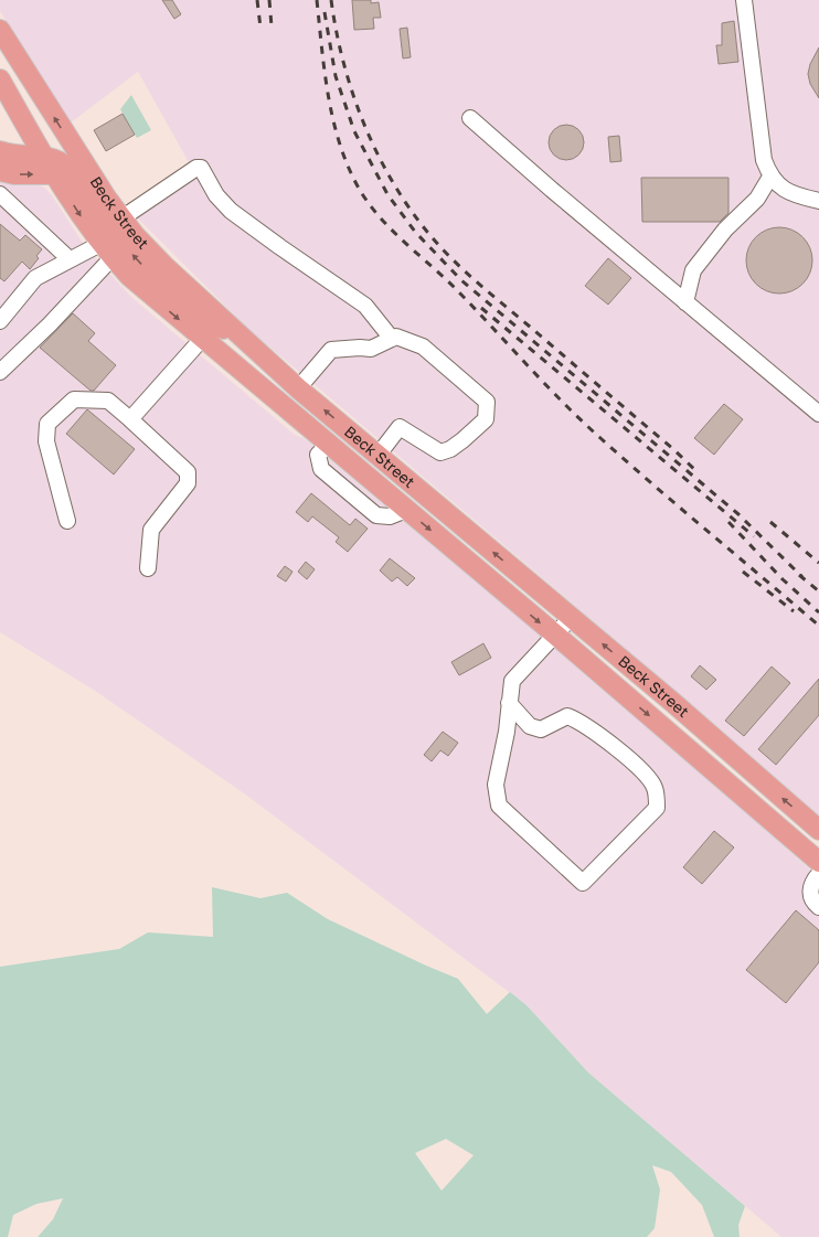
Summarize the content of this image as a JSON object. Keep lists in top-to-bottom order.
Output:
{
  "streets": {
    "main road": ["Beck Street"]
  }
}
